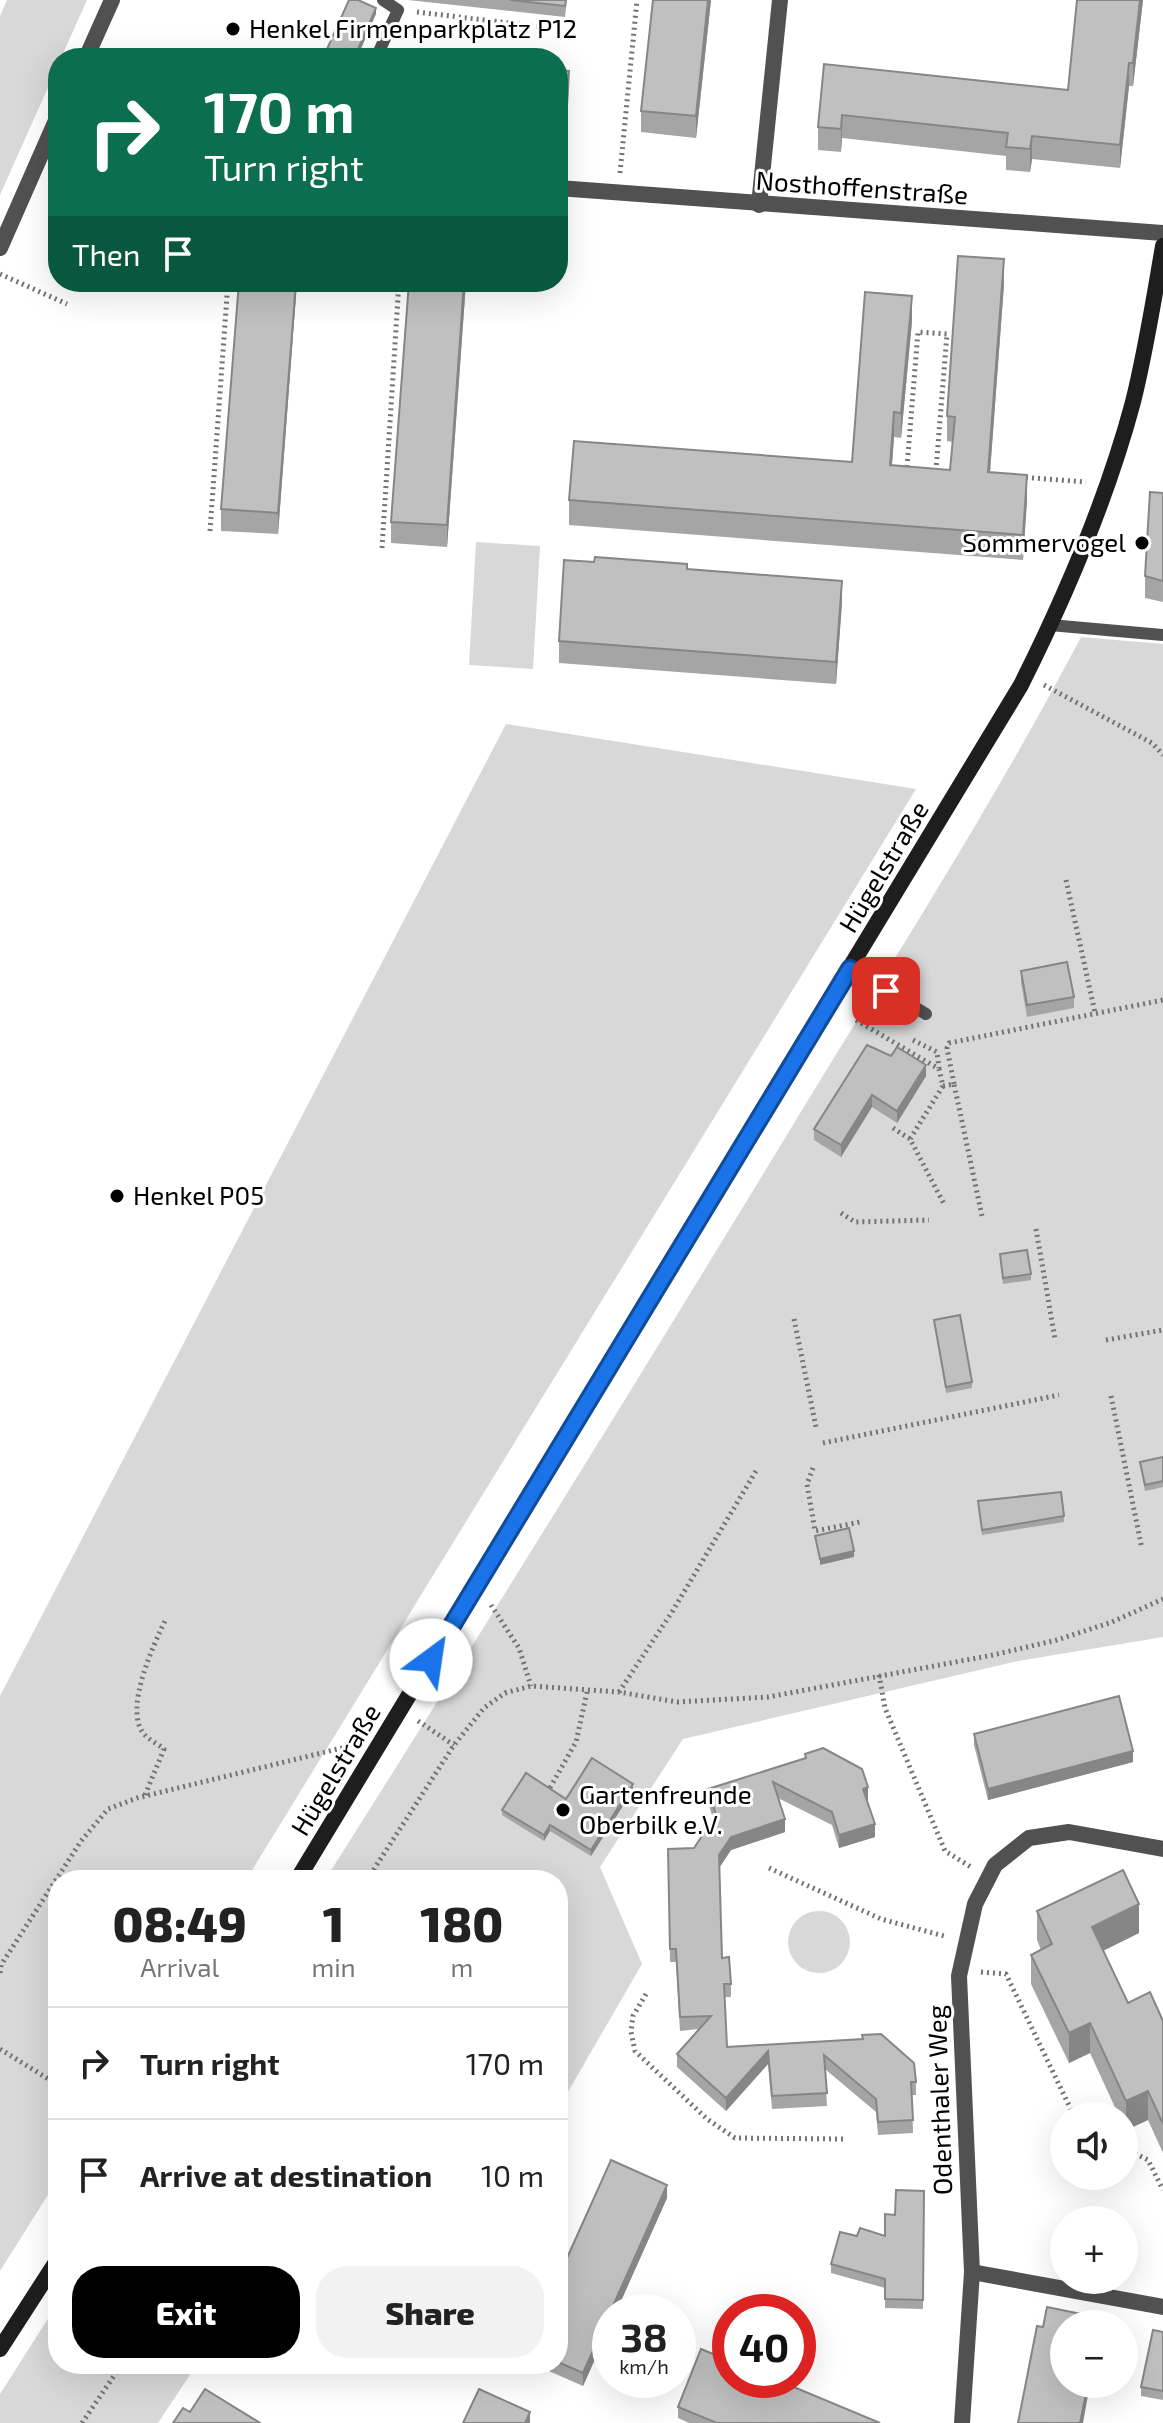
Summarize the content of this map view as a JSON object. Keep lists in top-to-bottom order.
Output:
{
  "streets": {
    "street": ["Nosthoffenstraße", "Hügelstraße", "Odenthaler Weg"]
  },
  "places": [
    "Henkel Firmenparkplatz P12",
    "Sommervogel",
    "Henkel P05",
    "Gartenfreunde Oberbilk e.V."
  ],
  "page": {
    "turn": ["170 m", "Turn right"],
    "then": "Then",
    "eta": [
      "08:49",
      "Arrival",
      "1",
      "min",
      "180",
      "m"
    ],
    "list": [
      {
        "name": "Turn right",
        "value": "170 m"
      },
      {
        "name": "Arrive at destination",
        "value": "10 m"
      }
    ],
    "map_buttons": ["+", "−"],
    "buttons": ["Exit", "Share"],
    "speed": "38 km/h",
    "limit": "40"
  }
}
